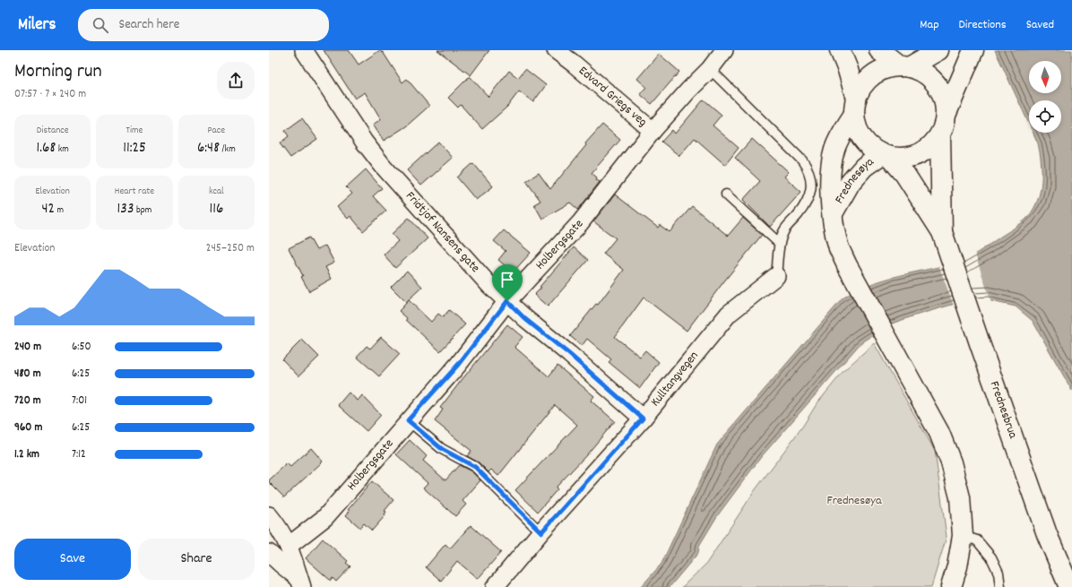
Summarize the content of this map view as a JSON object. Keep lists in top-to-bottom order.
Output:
{
  "streets": {
    "main road": ["Frednesøya", "Frednesbrua"],
    "street": [
      "Edvard Griegs veg",
      "Fridtjof Nansens gate",
      "Holbergsgate",
      "Kulltangvegen"
    ]
  },
  "crossings": [
    ["Edvard Griegs veg", "Holbergsgate"],
    ["Fridtjof Nansens gate", "Holbergsgate"],
    ["Fridtjof Nansens gate", "Kulltangvegen"]
  ],
  "parks": ["Frednesøya"],
  "north": "bottom",
  "page": {
    "header": "Milers",
    "search": "Search here",
    "nav": ["Map", "Directions", "Saved"],
    "heading": ["Morning run", "07:57 · 7 × 240 m"],
    "stats": [
      ["Distance", "1.68 km"],
      ["Time", "11:25"],
      ["Pace", "6:48 /km"],
      ["Elevation", "42 m"],
      ["Heart rate", "133 bpm"],
      ["kcal", "116"]
    ],
    "chart": ["Elevation", "245–250 m"],
    "list": [
      {
        "name": "240 m",
        "note": "6:50"
      },
      {
        "name": "480 m",
        "note": "6:25"
      },
      {
        "name": "720 m",
        "note": "7:01"
      },
      {
        "name": "960 m",
        "note": "6:25"
      },
      {
        "name": "1.2 km",
        "note": "7:12"
      }
    ],
    "buttons": ["Save", "Share"]
  }
}
